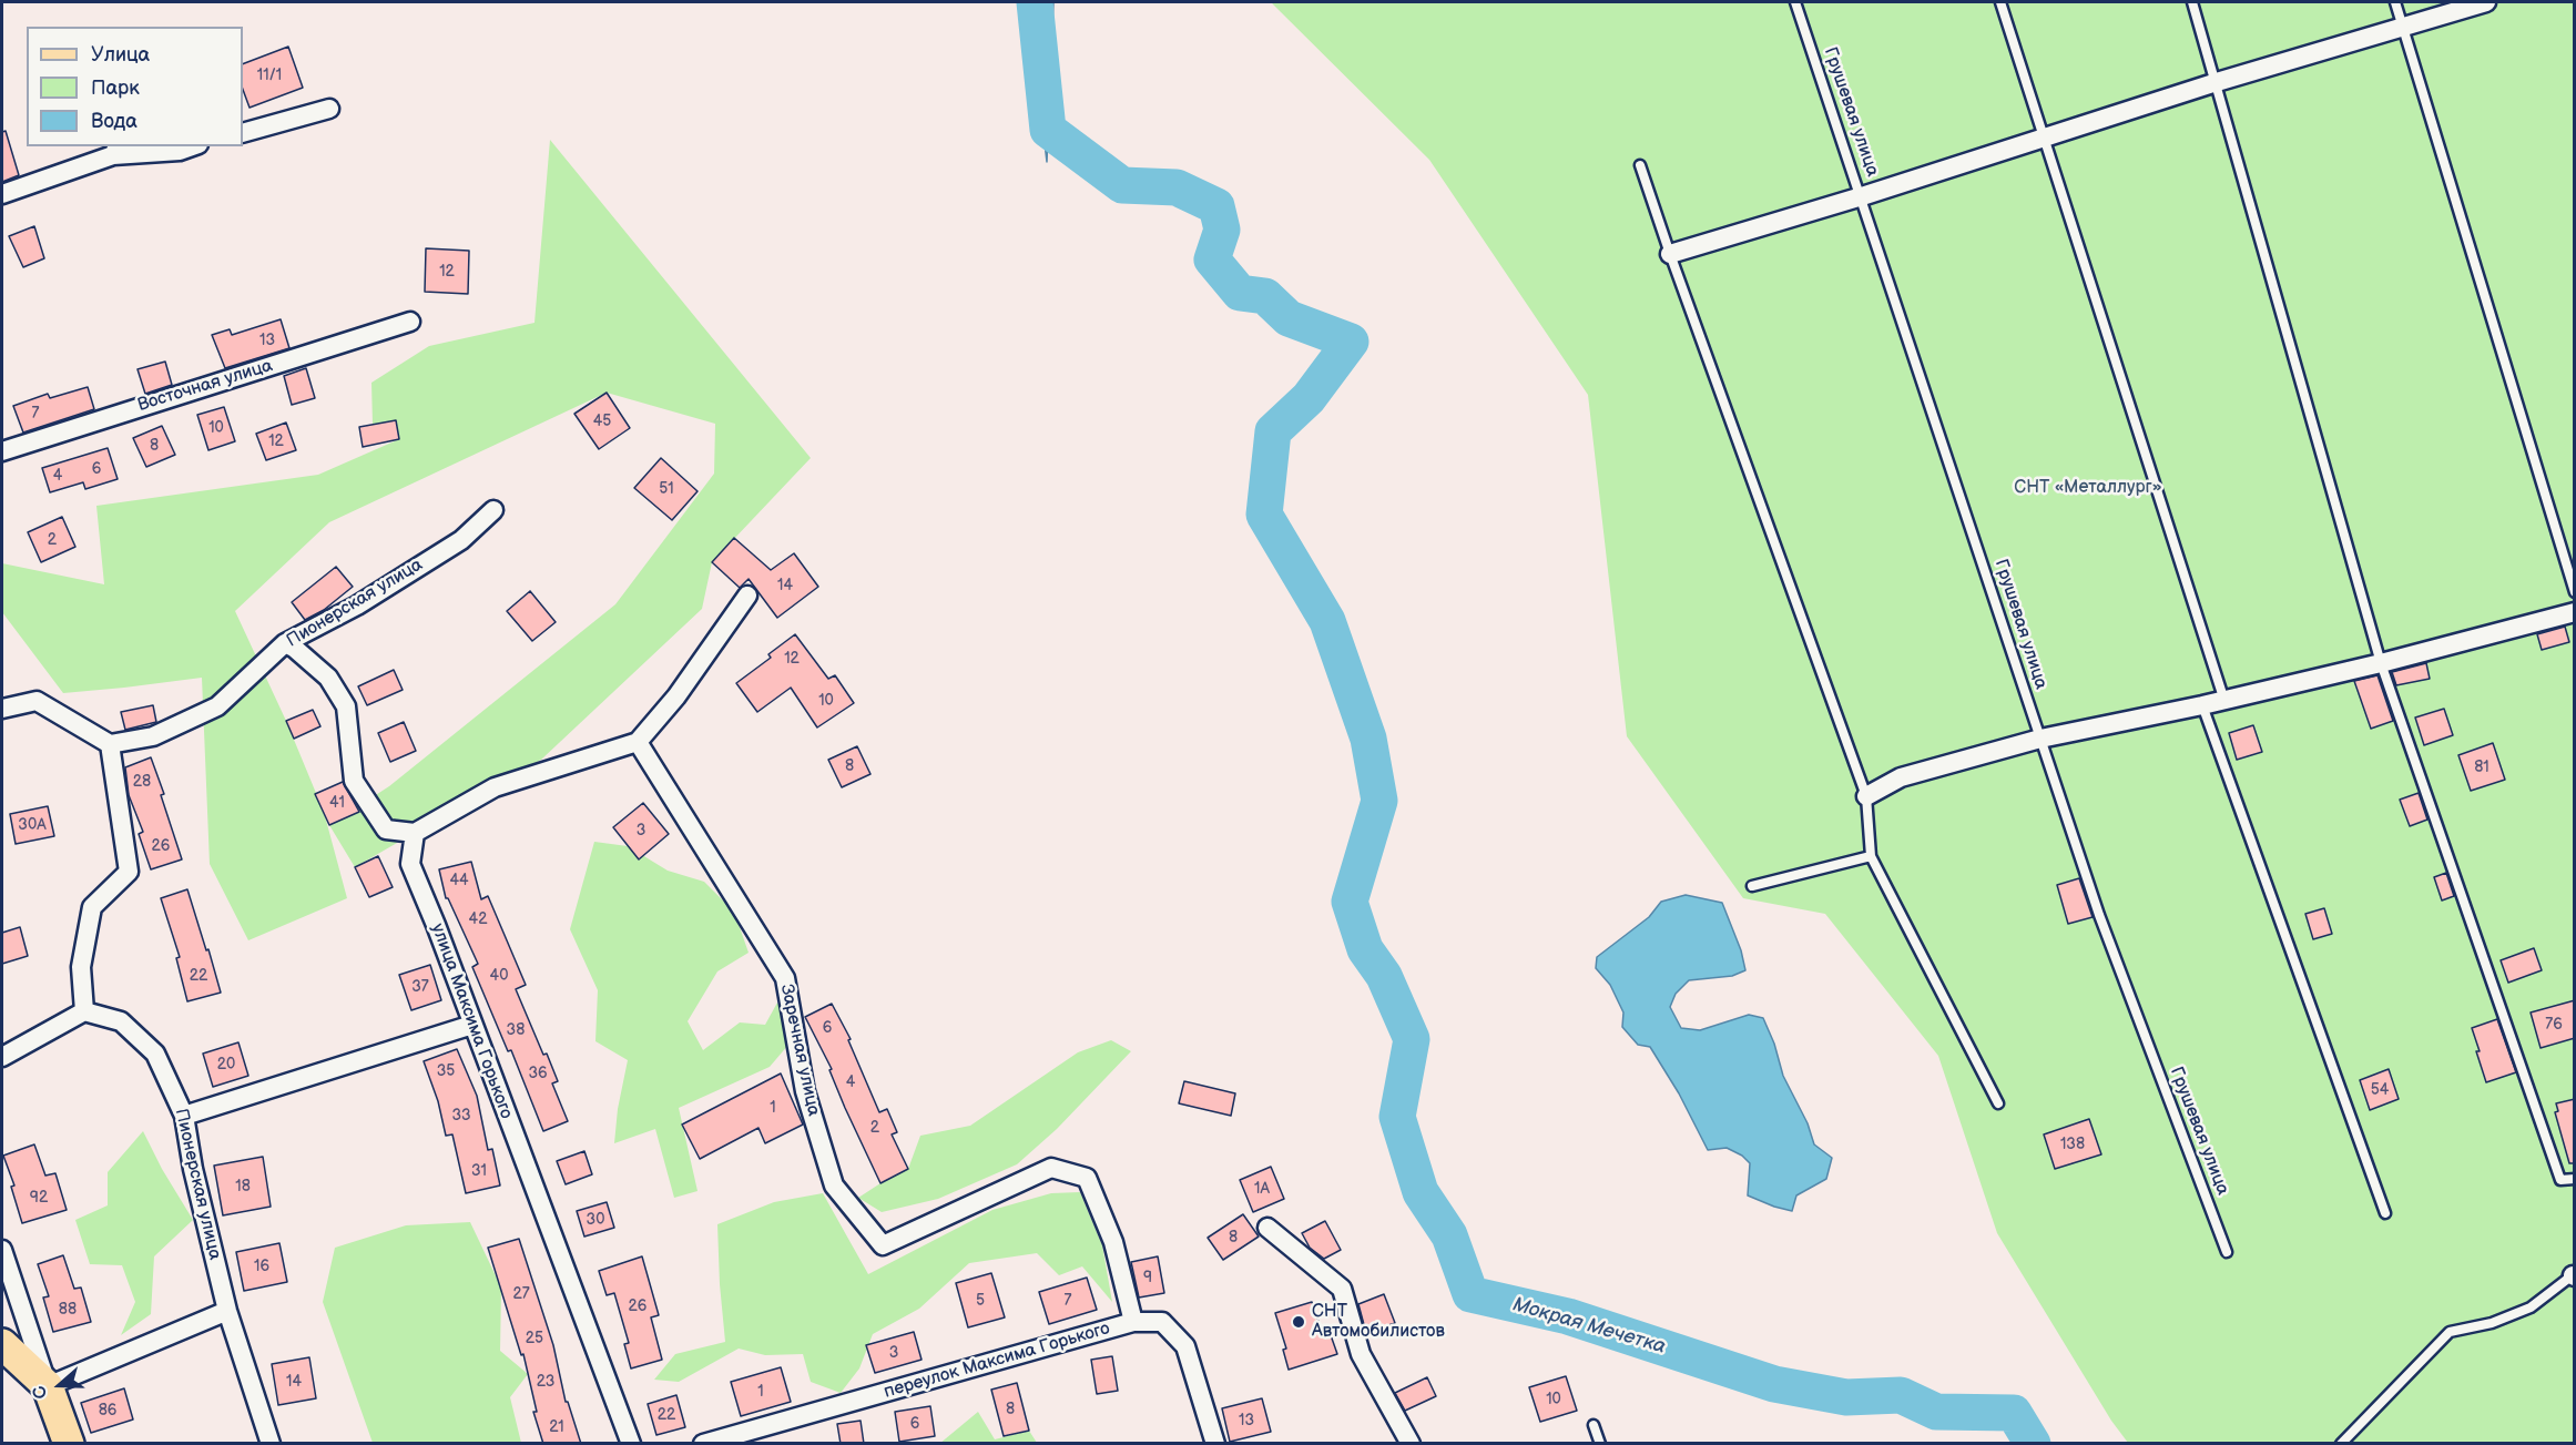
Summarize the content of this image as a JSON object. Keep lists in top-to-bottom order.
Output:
{
  "streets": {
    "street": [
      "Восточная улица",
      "Пионерская улица",
      "улица Максима Горького",
      "Заречная улица",
      "переулок Максима Горького"
    ],
    "lane": ["Грушевая улица"]
  },
  "crossings": [
    ["Заречная улица", "переулок Максима Горького"]
  ],
  "water": ["Мокрая Мечетка"],
  "parks": ["СНТ «Металлург»"],
  "places": ["СНТ Автомобилистов"],
  "house_numbers": [
    "11/1",
    "12",
    "13",
    "7",
    "45",
    "10",
    "12",
    "8",
    "6",
    "4",
    "51",
    "2",
    "14",
    "12",
    "10",
    "8",
    "81",
    "28",
    "41",
    "30А",
    "3",
    "26",
    "44",
    "42",
    "22",
    "40",
    "37",
    "76",
    "6",
    "38",
    "20",
    "35",
    "36",
    "4",
    "54",
    "1",
    "33",
    "2",
    "138",
    "31",
    "18",
    "1А",
    "92",
    "30",
    "8",
    "16",
    "9",
    "27",
    "5",
    "7",
    "26",
    "88",
    "25",
    "3",
    "14",
    "23",
    "1",
    "10",
    "8",
    "86",
    "22",
    "13",
    "6",
    "21"
  ],
  "legend": ["Улица", "Парк", "Вода"],
  "north": "left"
}
